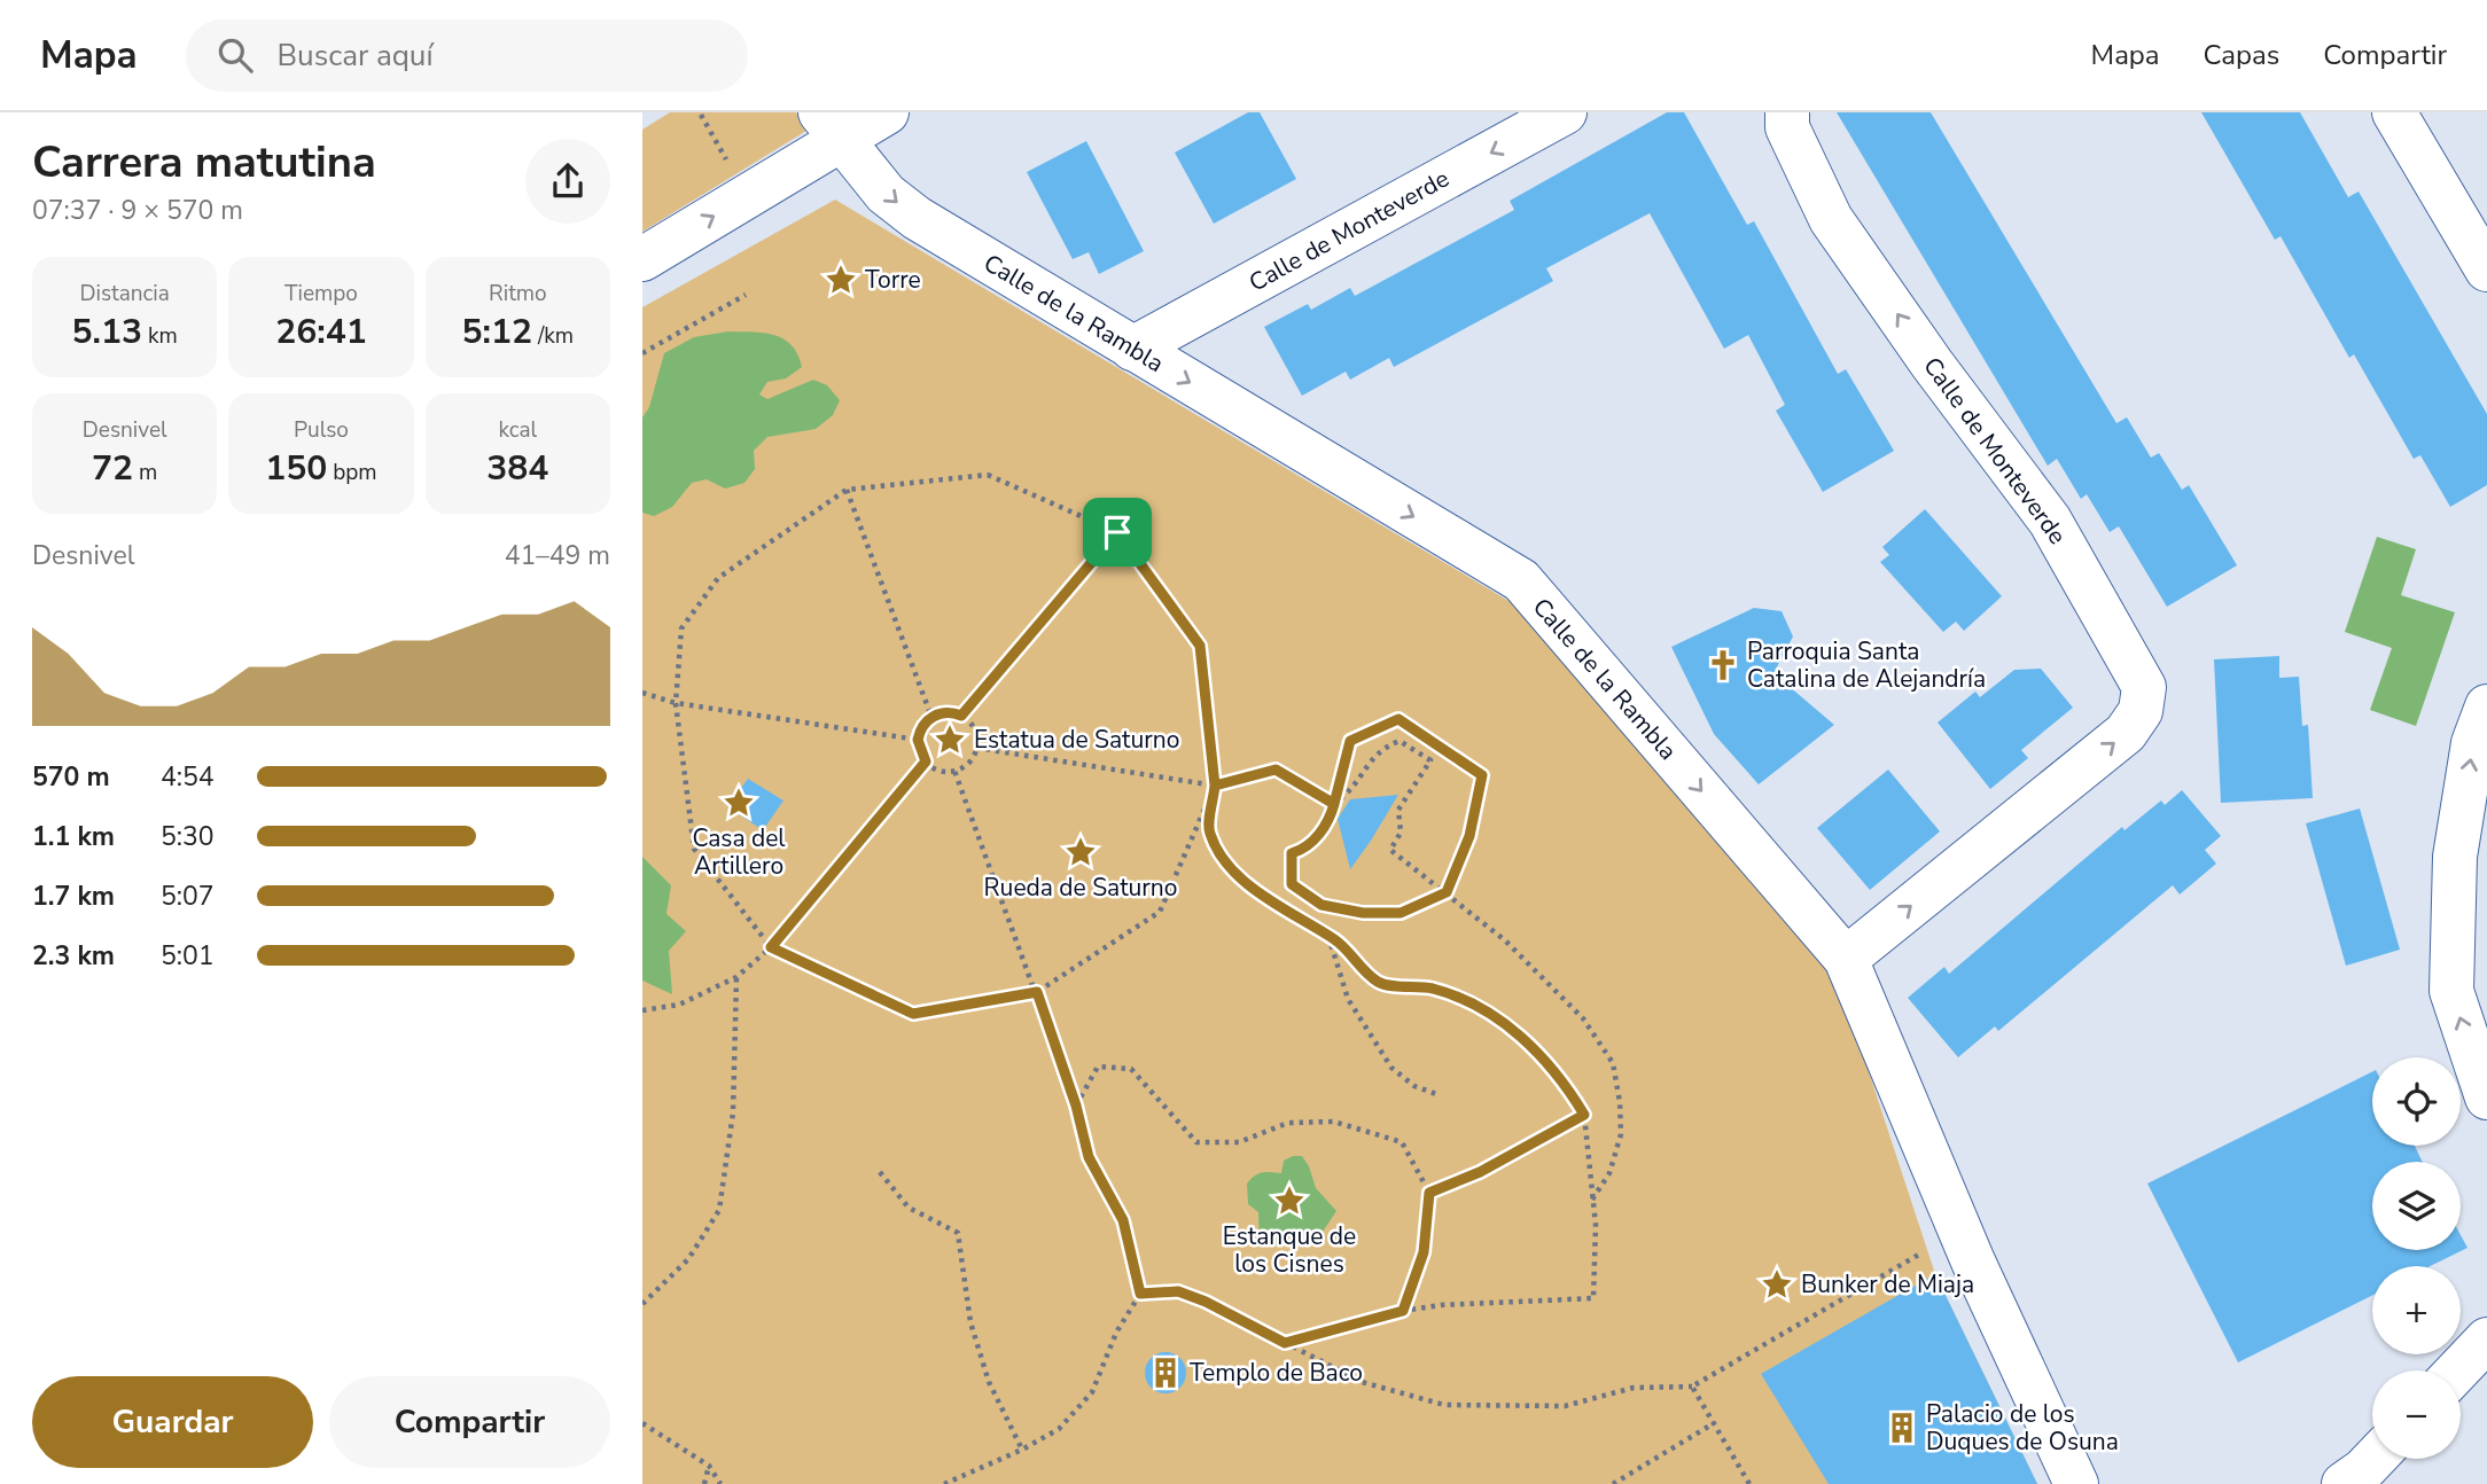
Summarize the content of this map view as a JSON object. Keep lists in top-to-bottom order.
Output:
{
  "streets": {
    "street": ["Calle de Monteverde", "Calle de la Rambla"]
  },
  "crossings": [
    ["Calle de Monteverde", "Calle de la Rambla"]
  ],
  "one_way": ["Calle de la Rambla"],
  "places": {
    "place": [
      "Torre",
      "Estatua de Saturno",
      "Casa del Artillero",
      "Rueda de Saturno",
      "Estanque de los Cisnes",
      "Bunker de Miaja"
    ],
    "church": ["Parroquia Santa Catalina de Alejandría"],
    "building": ["Templo de Baco", "Palacio de los Duques de Osuna"]
  },
  "page": {
    "header": "Mapa",
    "search": "Buscar aquí",
    "nav": ["Mapa", "Capas", "Compartir"],
    "heading": ["Carrera matutina", "07:37 · 9 × 570 m"],
    "stats": [
      ["Distancia", "5.13 km"],
      ["Tiempo", "26:41"],
      ["Ritmo", "5:12 /km"],
      ["Desnivel", "72 m"],
      ["Pulso", "150 bpm"],
      ["kcal", "384"]
    ],
    "chart": ["Desnivel", "41–49 m"],
    "list": [
      {
        "name": "570 m",
        "note": "4:54"
      },
      {
        "name": "1.1 km",
        "note": "5:30"
      },
      {
        "name": "1.7 km",
        "note": "5:07"
      },
      {
        "name": "2.3 km",
        "note": "5:01"
      }
    ],
    "map_buttons": ["+", "−"],
    "buttons": ["Guardar", "Compartir"]
  }
}
